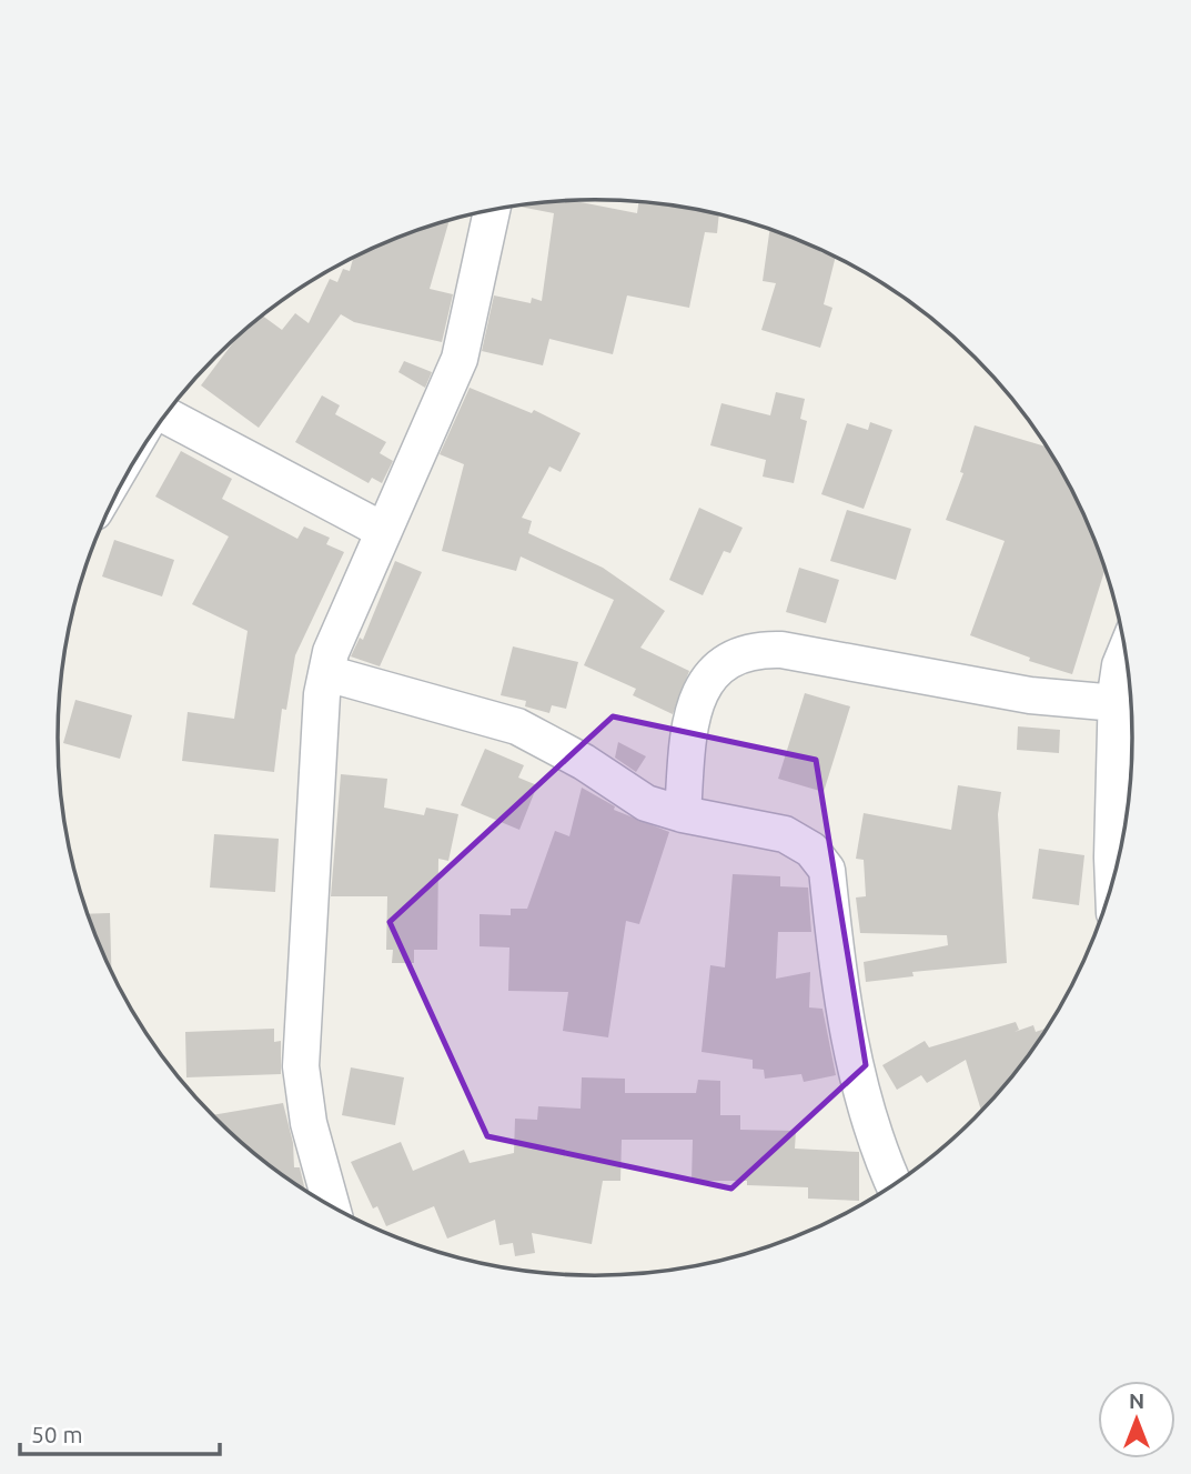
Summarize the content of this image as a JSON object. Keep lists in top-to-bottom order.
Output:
{
  "scale_bar": "50 m",
  "north": "top"
}
